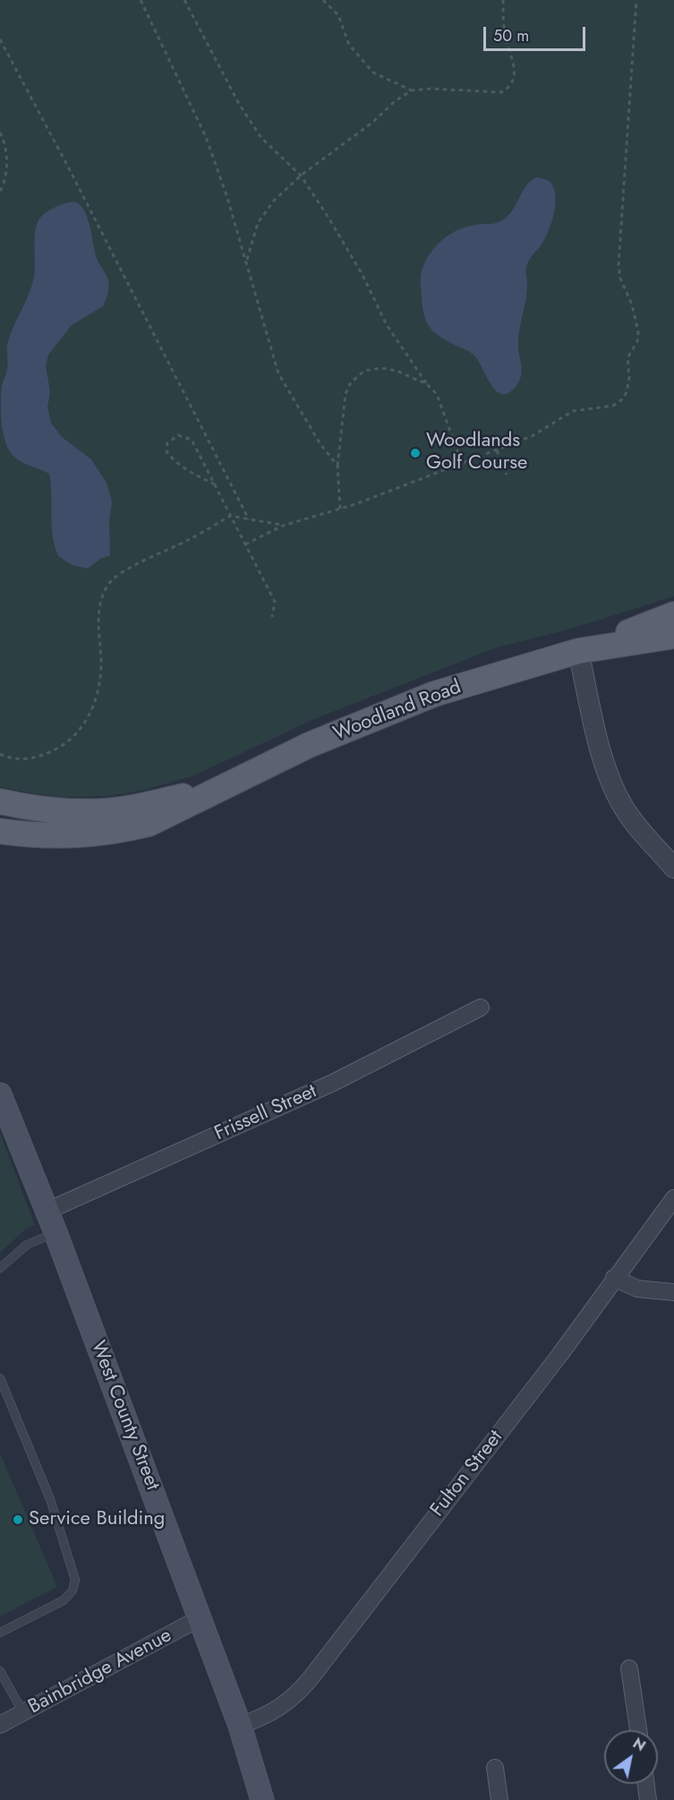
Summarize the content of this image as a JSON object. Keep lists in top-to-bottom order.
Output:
{
  "streets": {
    "main road": ["Woodland Road", "West County Street"],
    "street": ["Frissell Street", "Fulton Street", "Bainbridge Avenue"]
  },
  "crossings": [
    ["Frissell Street", "West County Street"],
    ["West County Street", "Fulton Street"],
    ["West County Street", "Bainbridge Avenue"]
  ],
  "places": ["Woodlands Golf Course", "Service Building"],
  "scale_bar": "50 m",
  "north": "top right"
}
